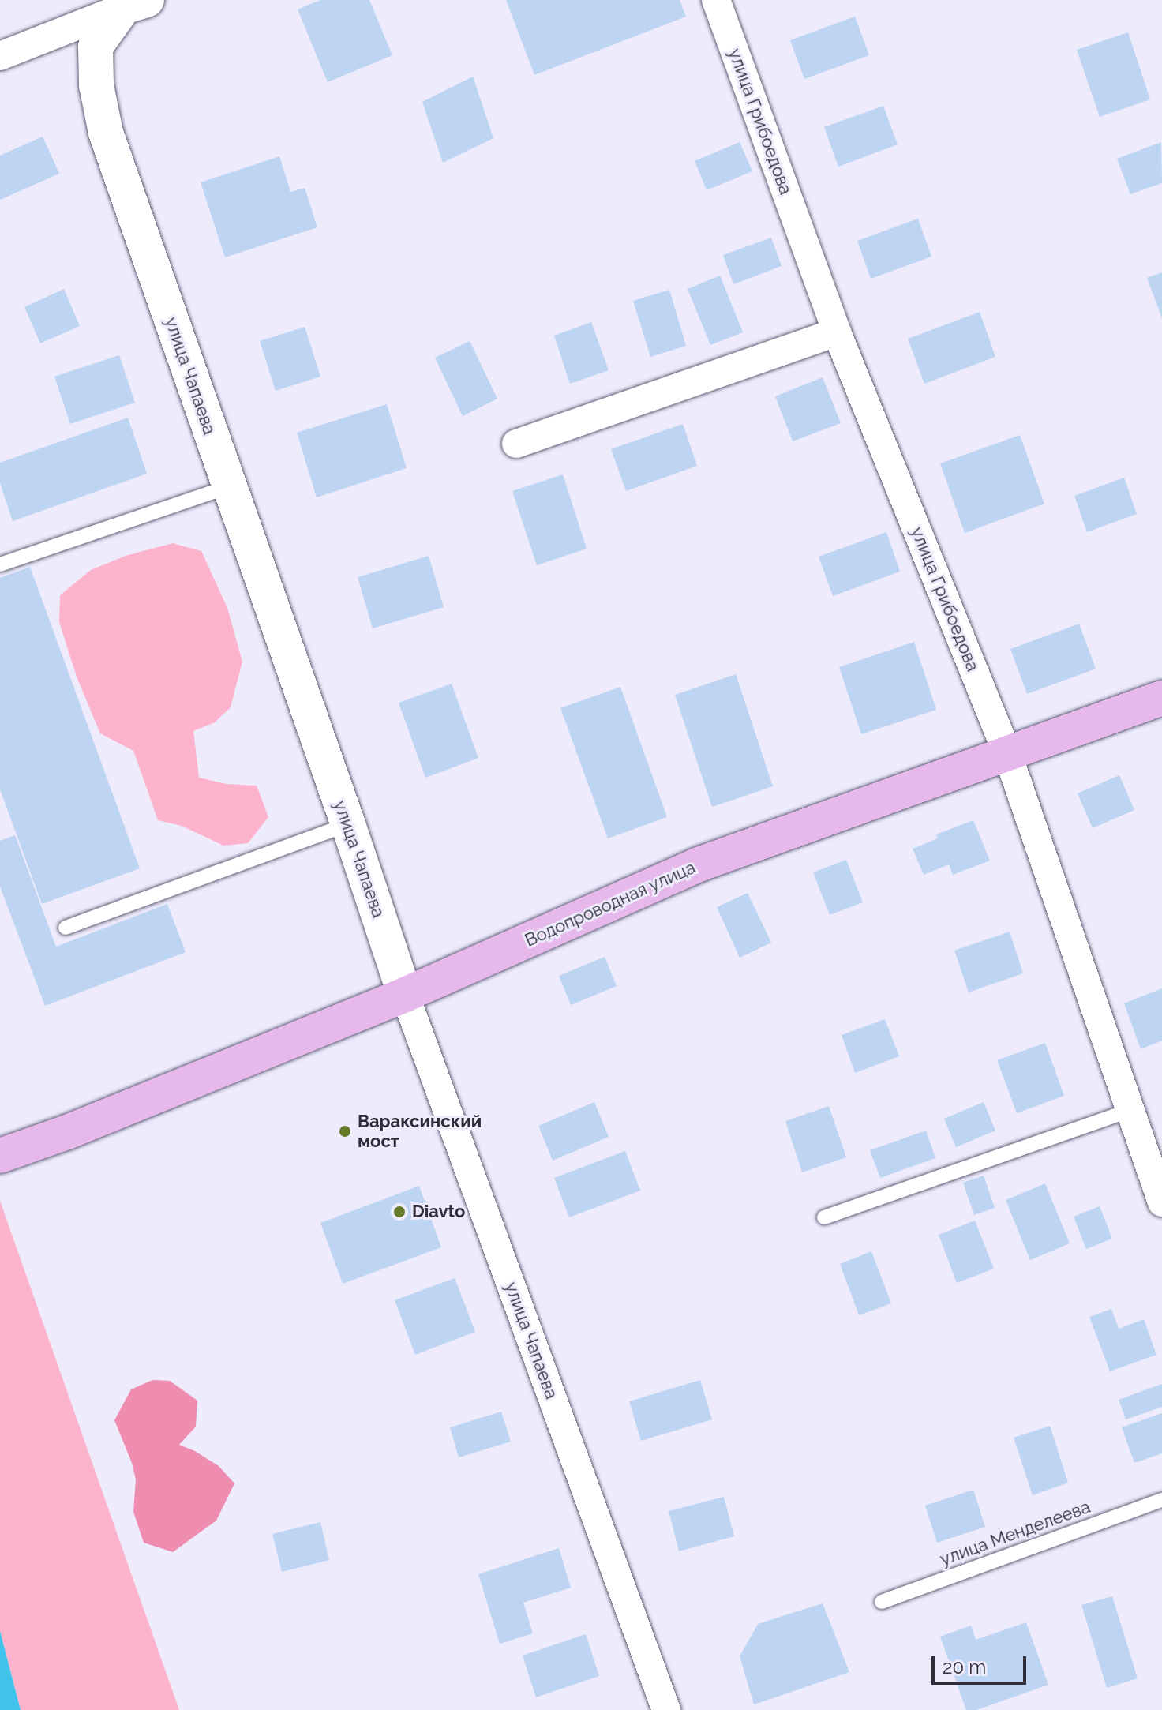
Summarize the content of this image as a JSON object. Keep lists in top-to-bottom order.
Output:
{
  "streets": {
    "main road": ["Водопроводная улица"],
    "street": ["улица Грибоедова", "улица Чапаева"],
    "lane": ["улица Менделеева"]
  },
  "crossings": [
    ["улица Грибоедова", "Водопроводная улица"],
    ["улица Чапаева", "Водопроводная улица"]
  ],
  "places": ["Вараксинский мост", "Diavto"],
  "scale_bar": "20 m"
}
